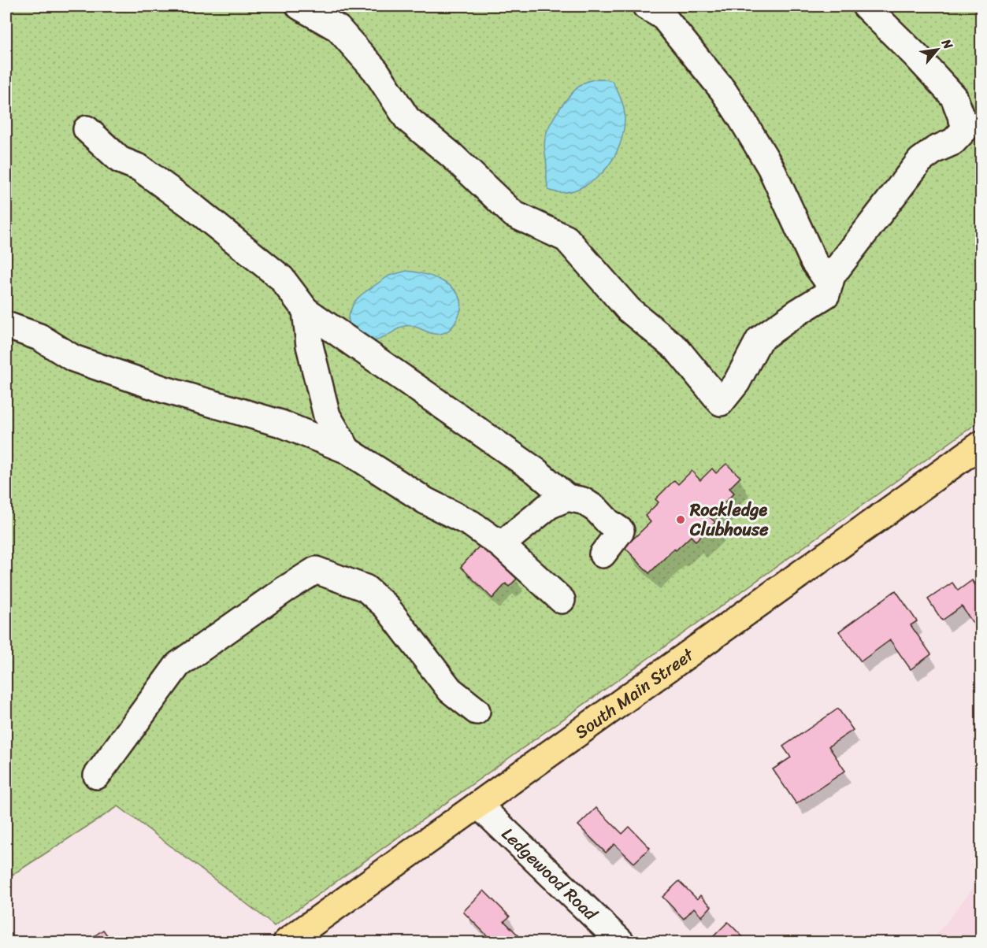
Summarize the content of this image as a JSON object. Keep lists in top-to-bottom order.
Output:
{
  "streets": {
    "main road": ["South Main Street"],
    "street": ["Ledgewood Road"]
  },
  "crossings": [
    ["South Main Street", "Ledgewood Road"]
  ],
  "places": ["Rockledge Clubhouse"],
  "north": "top right"
}
